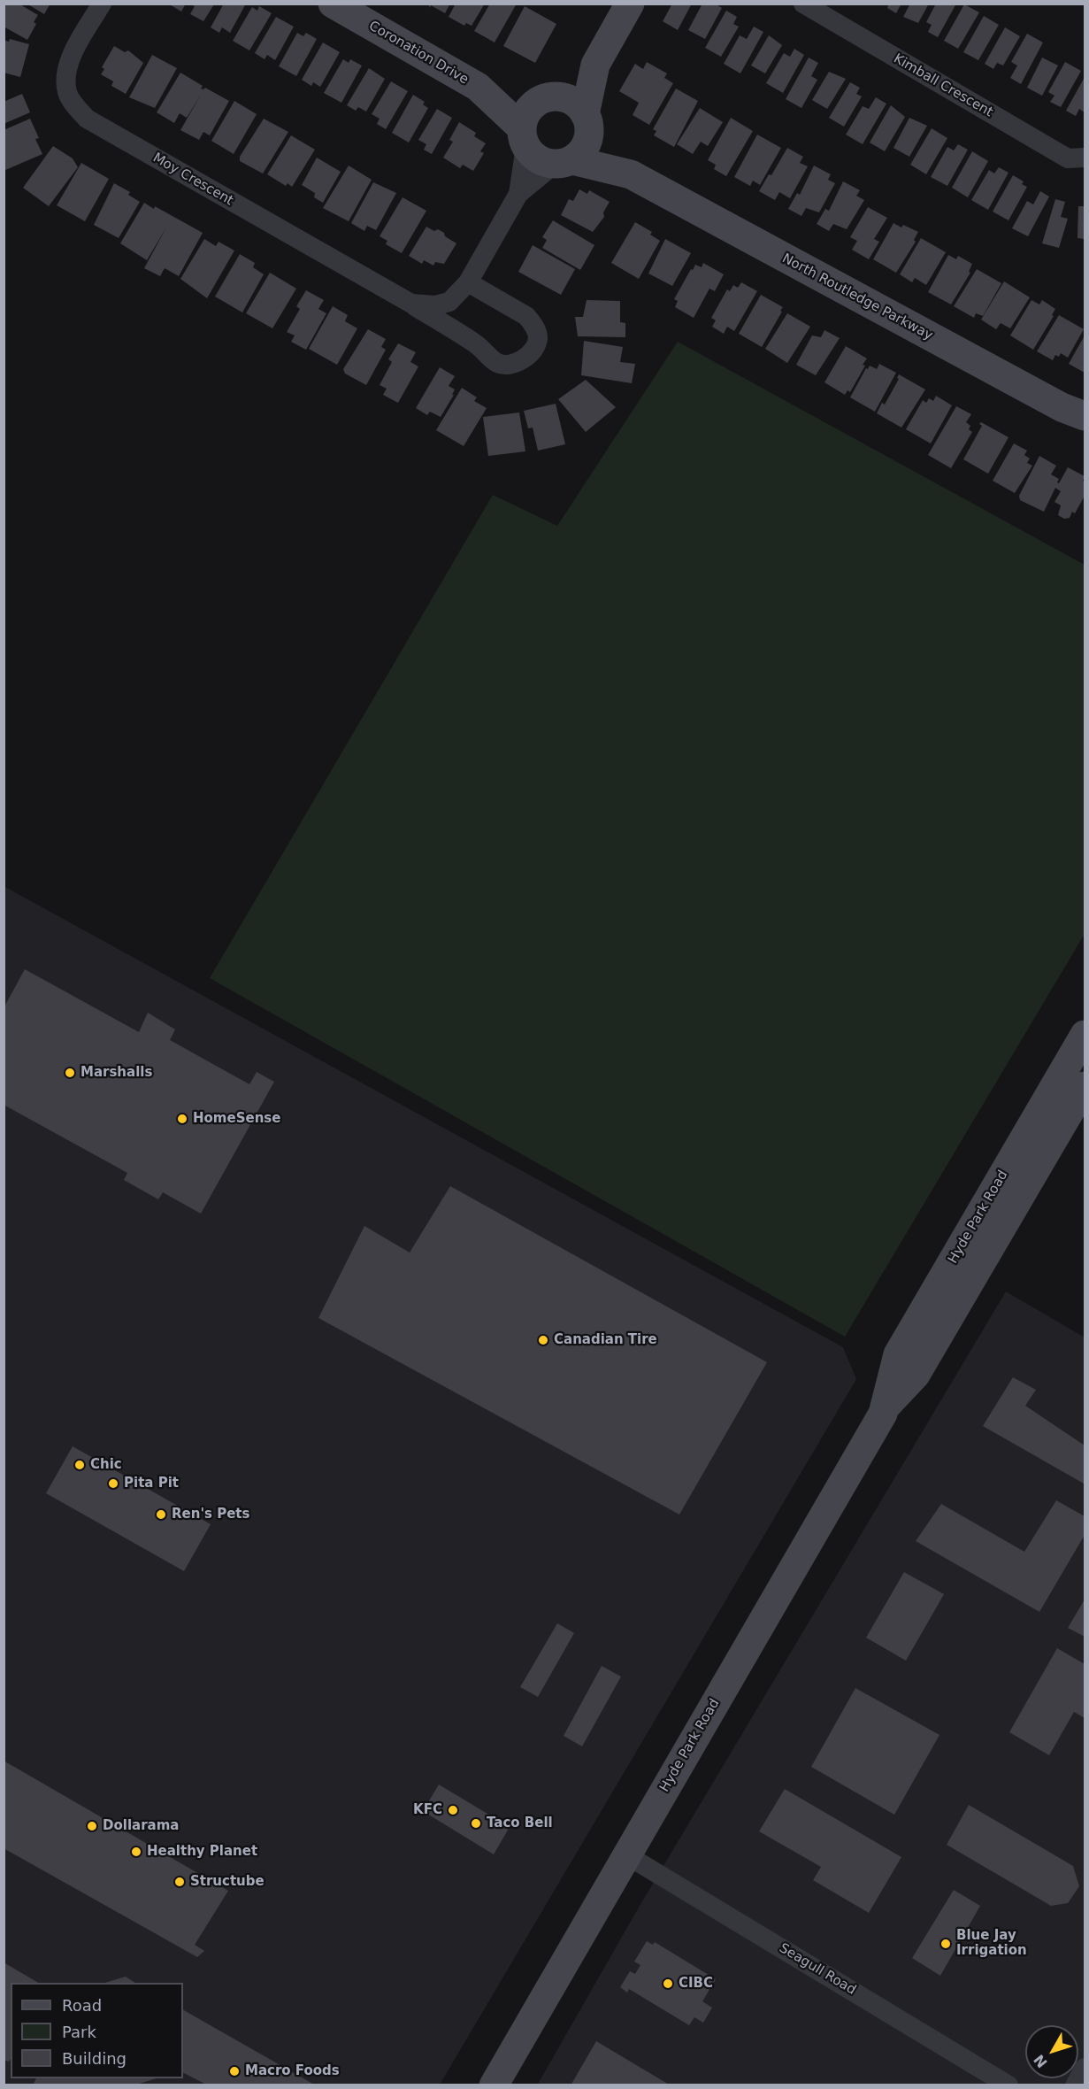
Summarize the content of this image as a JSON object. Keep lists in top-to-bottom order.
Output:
{
  "streets": {
    "main road": ["Coronation Drive", "North Routledge Parkway", "Hyde Park Road"],
    "street": ["Kimball Crescent", "Moy Crescent", "Seagull Road"]
  },
  "crossings": [
    ["Coronation Drive", "Moy Crescent"],
    ["Coronation Drive", "North Routledge Parkway"],
    ["Moy Crescent", "North Routledge Parkway"],
    ["Hyde Park Road", "Seagull Road"]
  ],
  "places": [
    "Marshalls",
    "HomeSense",
    "Canadian Tire",
    "Chic",
    "Pita Pit",
    "Ren's Pets",
    "KFC",
    "Taco Bell",
    "Dollarama",
    "Healthy Planet",
    "Structube",
    "Blue Jay Irrigation",
    "CIBC",
    "Macro Foods"
  ],
  "legend": ["Road", "Park", "Building"],
  "north": "bottom left"
}
